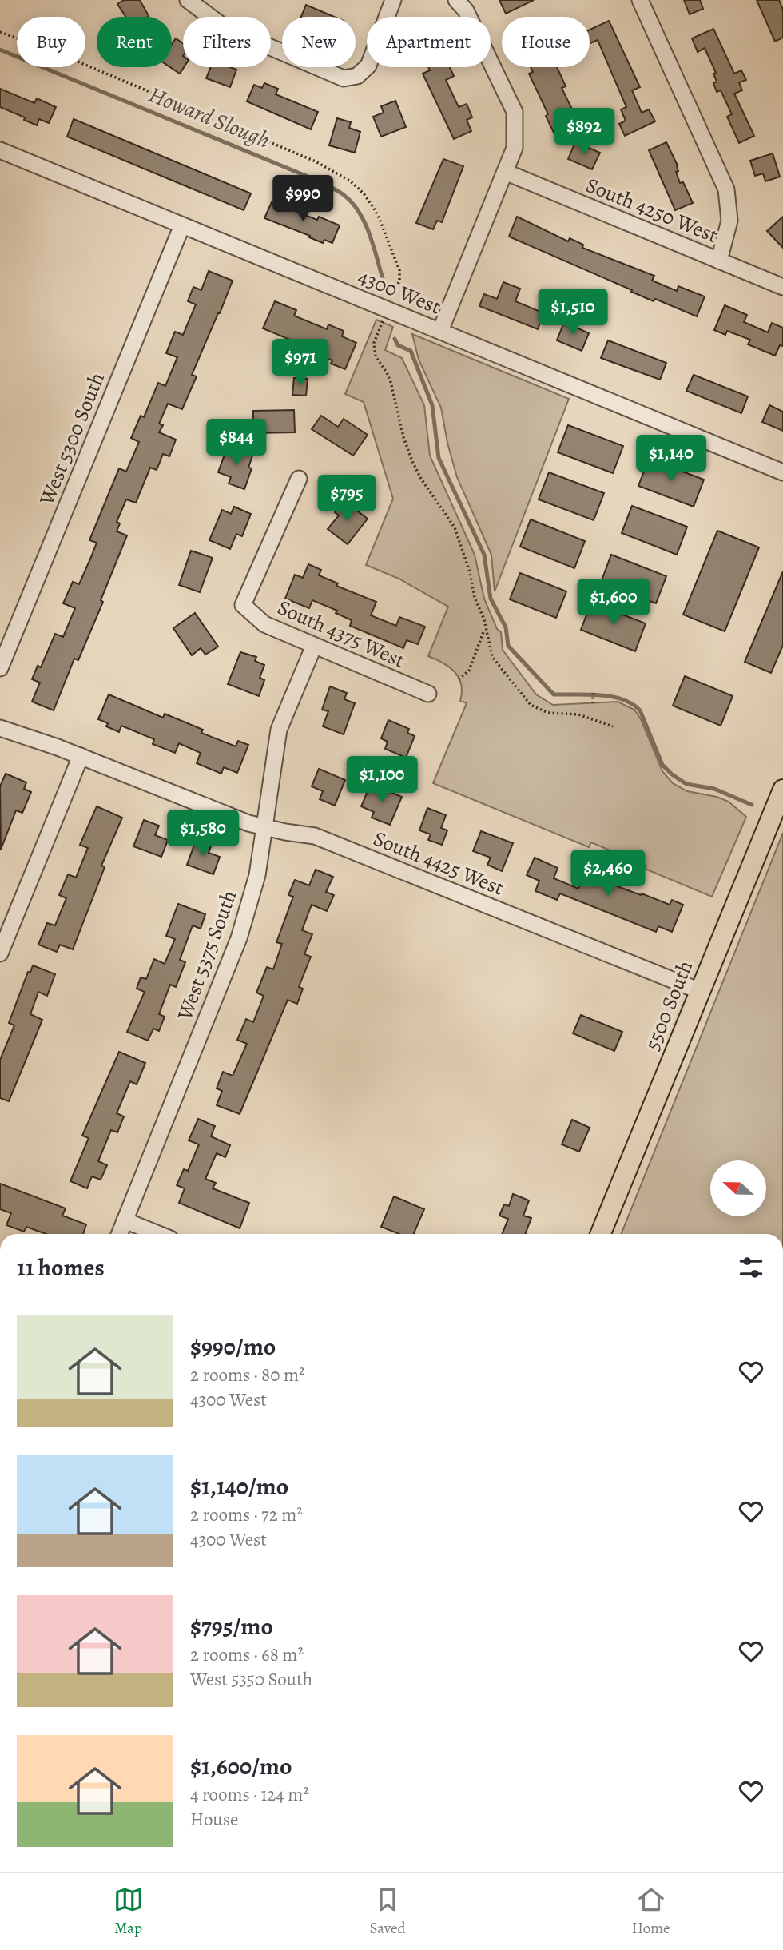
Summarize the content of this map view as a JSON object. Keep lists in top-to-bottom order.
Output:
{
  "streets": {
    "main road": ["5500 South"],
    "street": [
      "South 4250 West",
      "4300 West",
      "West 5300 South",
      "South 4375 West",
      "South 4425 West",
      "West 5375 South"
    ]
  },
  "crossings": [
    ["4300 West", "West 5300 South"],
    ["South 4375 West", "West 5375 South"],
    ["South 4425 West", "West 5375 South"],
    ["South 4425 West", "5500 South"]
  ],
  "water": ["Howard Slough"],
  "north": "left",
  "page": {
    "chip": [
      "Buy",
      "Rent",
      "Filters",
      "New",
      "Apartment",
      "House"
    ],
    "price": [
      "$892",
      "$990",
      "$1,510",
      "$971",
      "$844",
      "$1,140",
      "$795",
      "$1,600",
      "$1,100",
      "$1,580",
      "$2,460"
    ],
    "heading": "11 homes",
    "list": [
      {
        "name": "$990/mo",
        "note": "2 rooms · 80 m² · 4300 West"
      },
      {
        "name": "$1,140/mo",
        "note": "2 rooms · 72 m² · 4300 West"
      },
      {
        "name": "$795/mo",
        "note": "2 rooms · 68 m² · West 5350 South"
      },
      {
        "name": "$1,600/mo",
        "note": "4 rooms · 124 m² · House"
      }
    ],
    "tabs": ["Map", "Saved", "Home"]
  }
}
